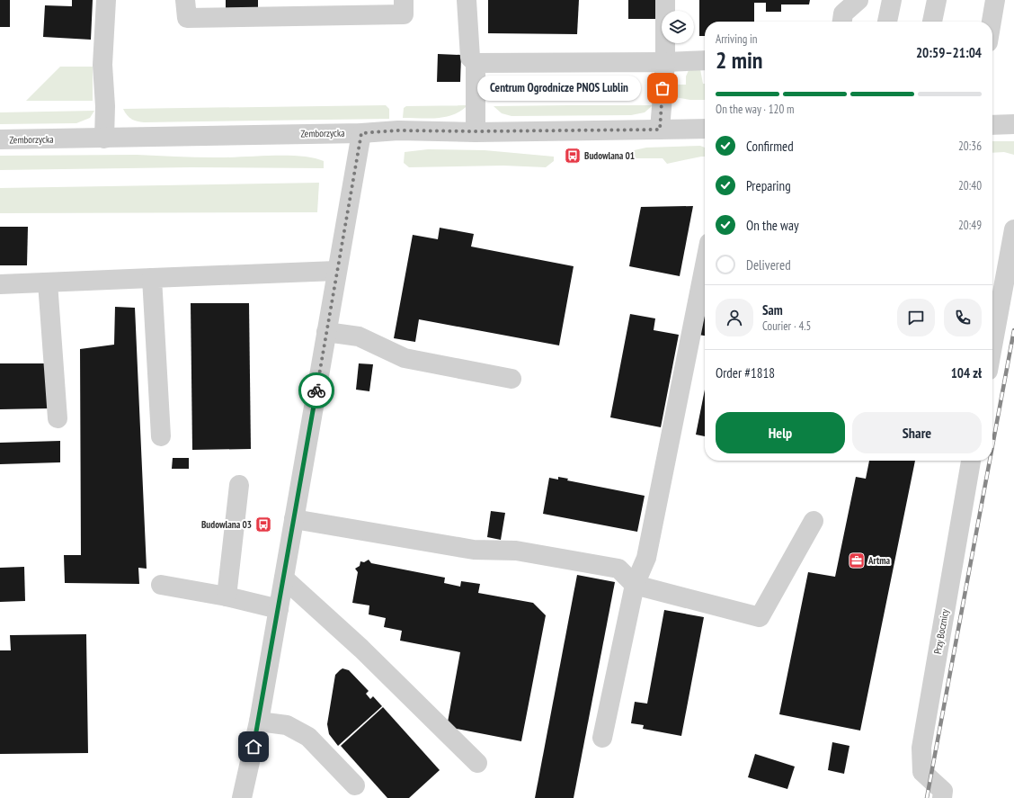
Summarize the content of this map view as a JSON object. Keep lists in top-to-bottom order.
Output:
{
  "streets": {
    "street": ["Zemborzycka", "Przy Bocznicy"]
  },
  "places": {
    "other": ["Centrum Ogrodnicze PNOS Lublin"],
    "bus stop": ["Budowlana 01", "Budowlana 03"],
    "office": ["Artma"]
  },
  "page": {
    "heading": ["2 min", "Arriving in", "20:59–21:04"],
    "panel": [
      "Sam",
      "Courier · 4.5",
      "Order #1818",
      "104 zł"
    ],
    "bubble": "Centrum Ogrodnicze PNOS Lublin",
    "bar": "On the way · 120 m",
    "list": [
      ["Confirmed", "20:36"],
      ["Preparing", "20:40"],
      ["On the way", "20:49"],
      "Delivered"
    ],
    "buttons": ["Help", "Share"]
  }
}
